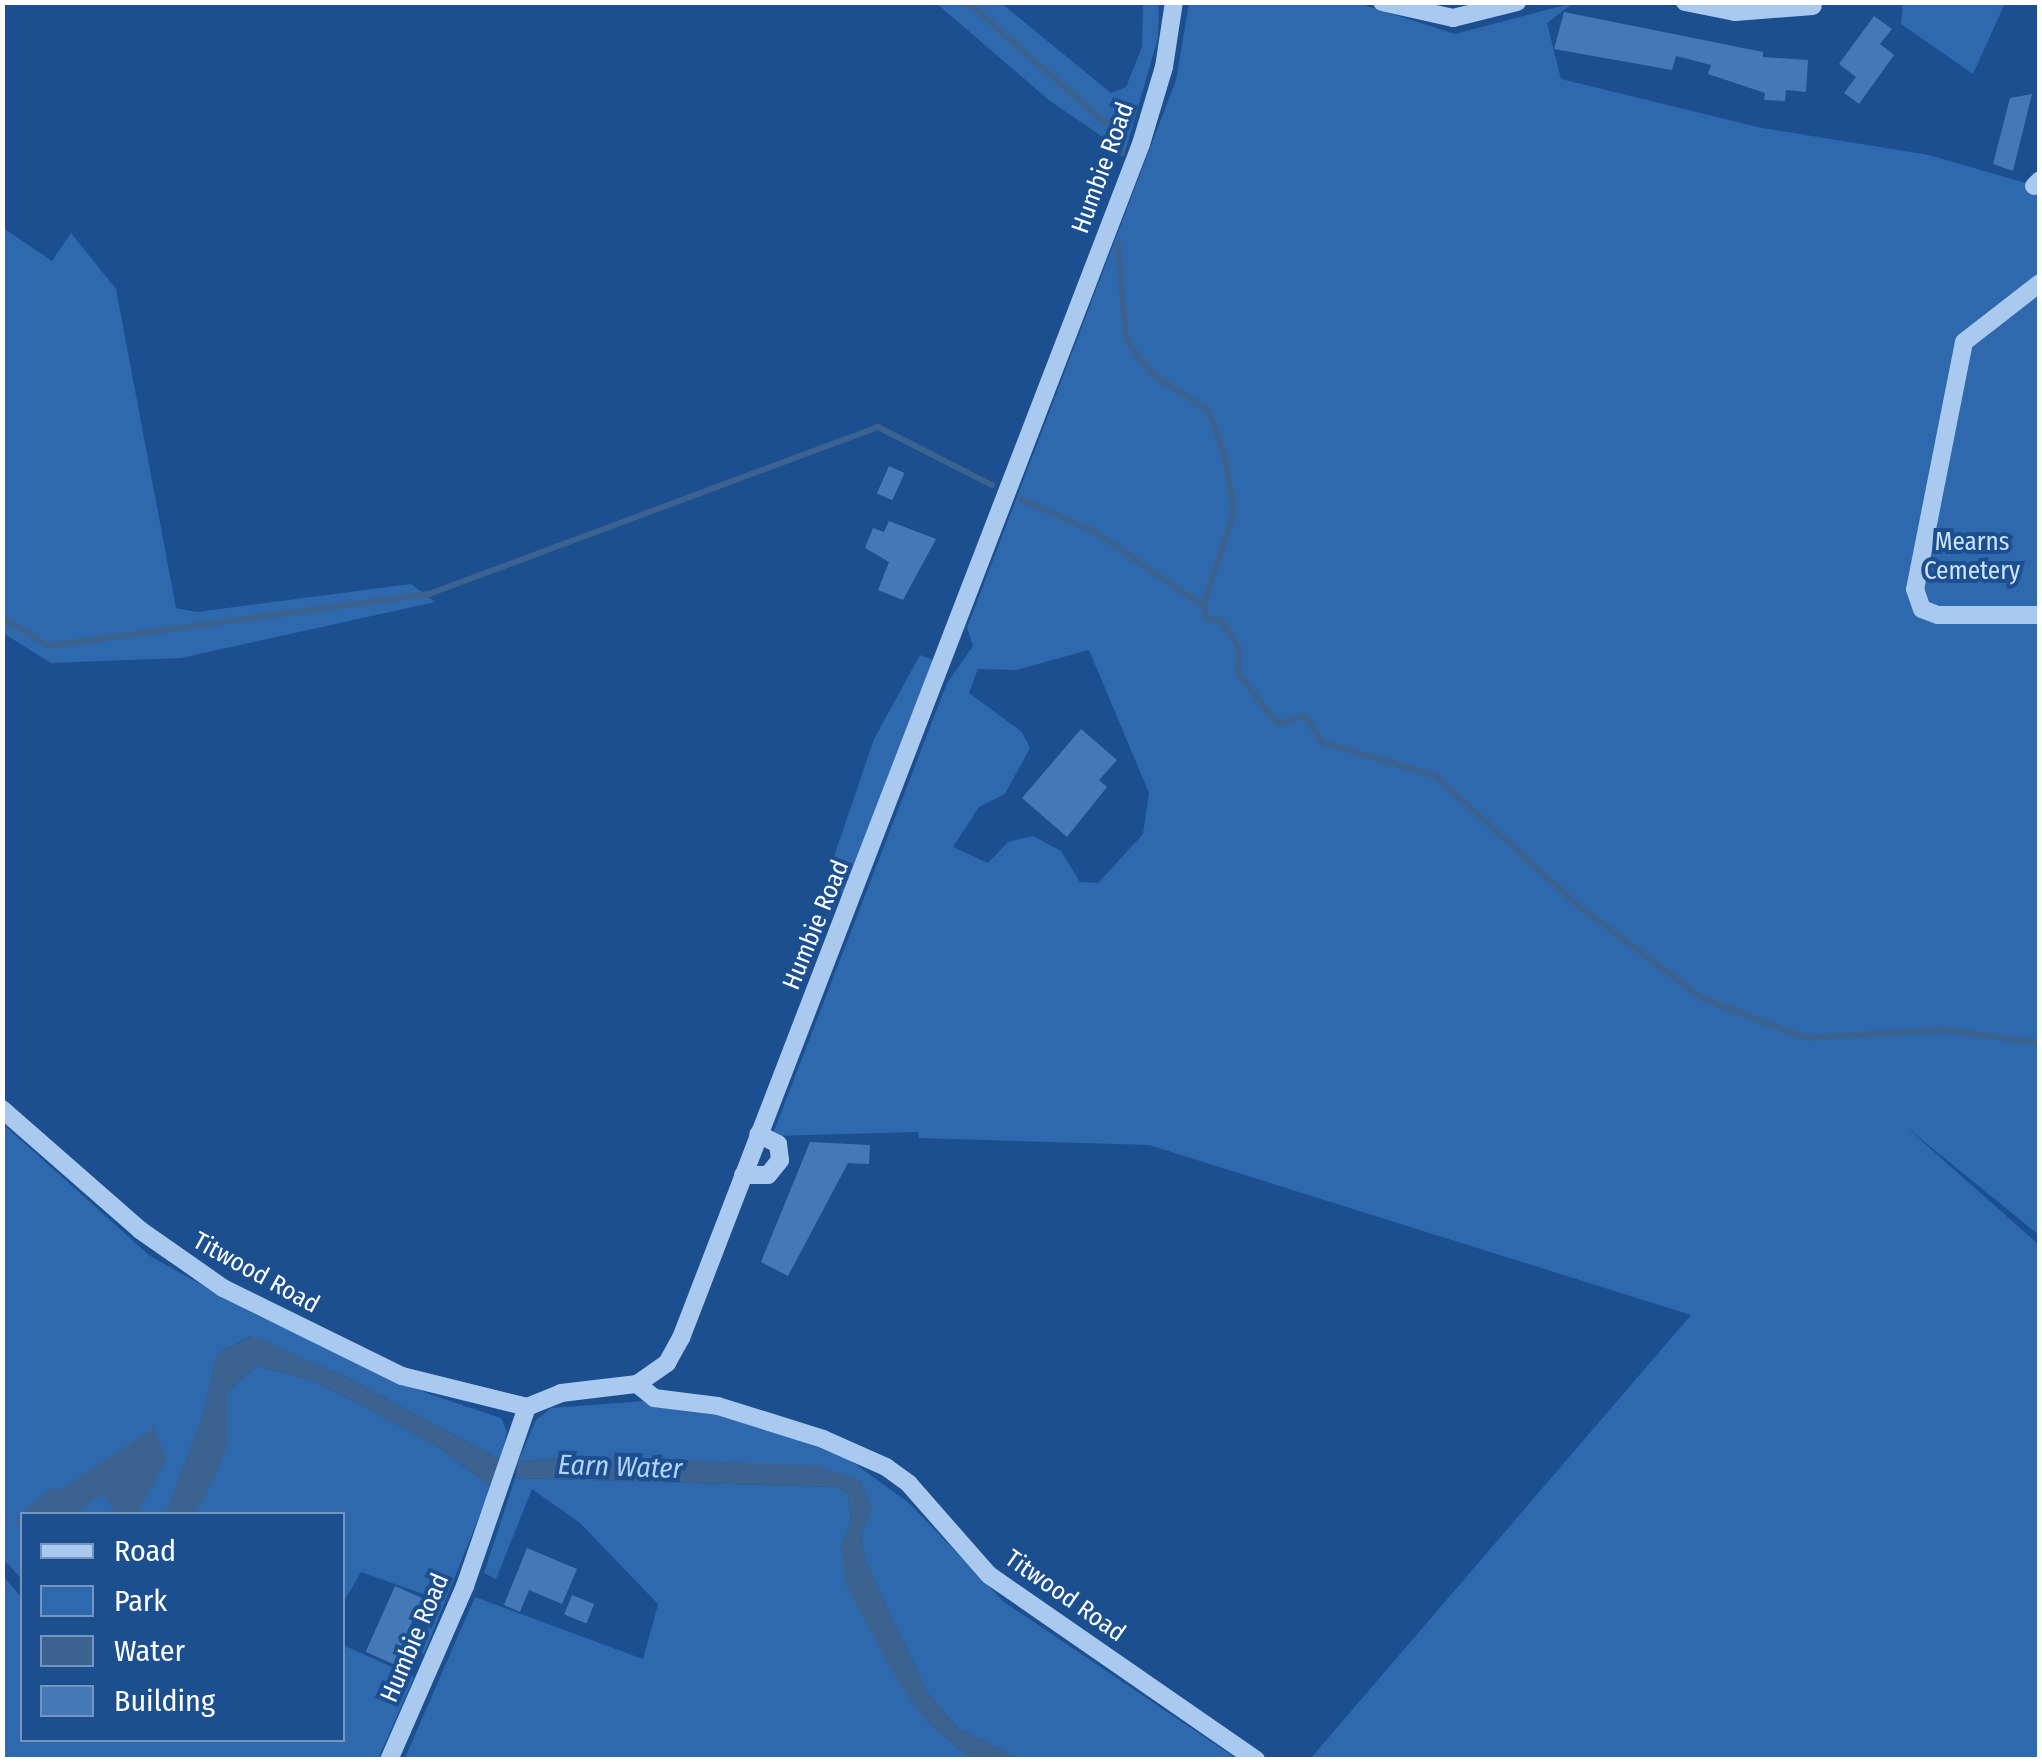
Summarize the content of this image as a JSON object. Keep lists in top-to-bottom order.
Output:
{
  "streets": {
    "street": ["Humbie Road", "Titwood Road"]
  },
  "crossings": [
    ["Humbie Road", "Titwood Road"]
  ],
  "water": ["Earn Water"],
  "parks": ["Mearns Cemetery"],
  "legend": [
    "Road",
    "Park",
    "Water",
    "Building"
  ]
}
